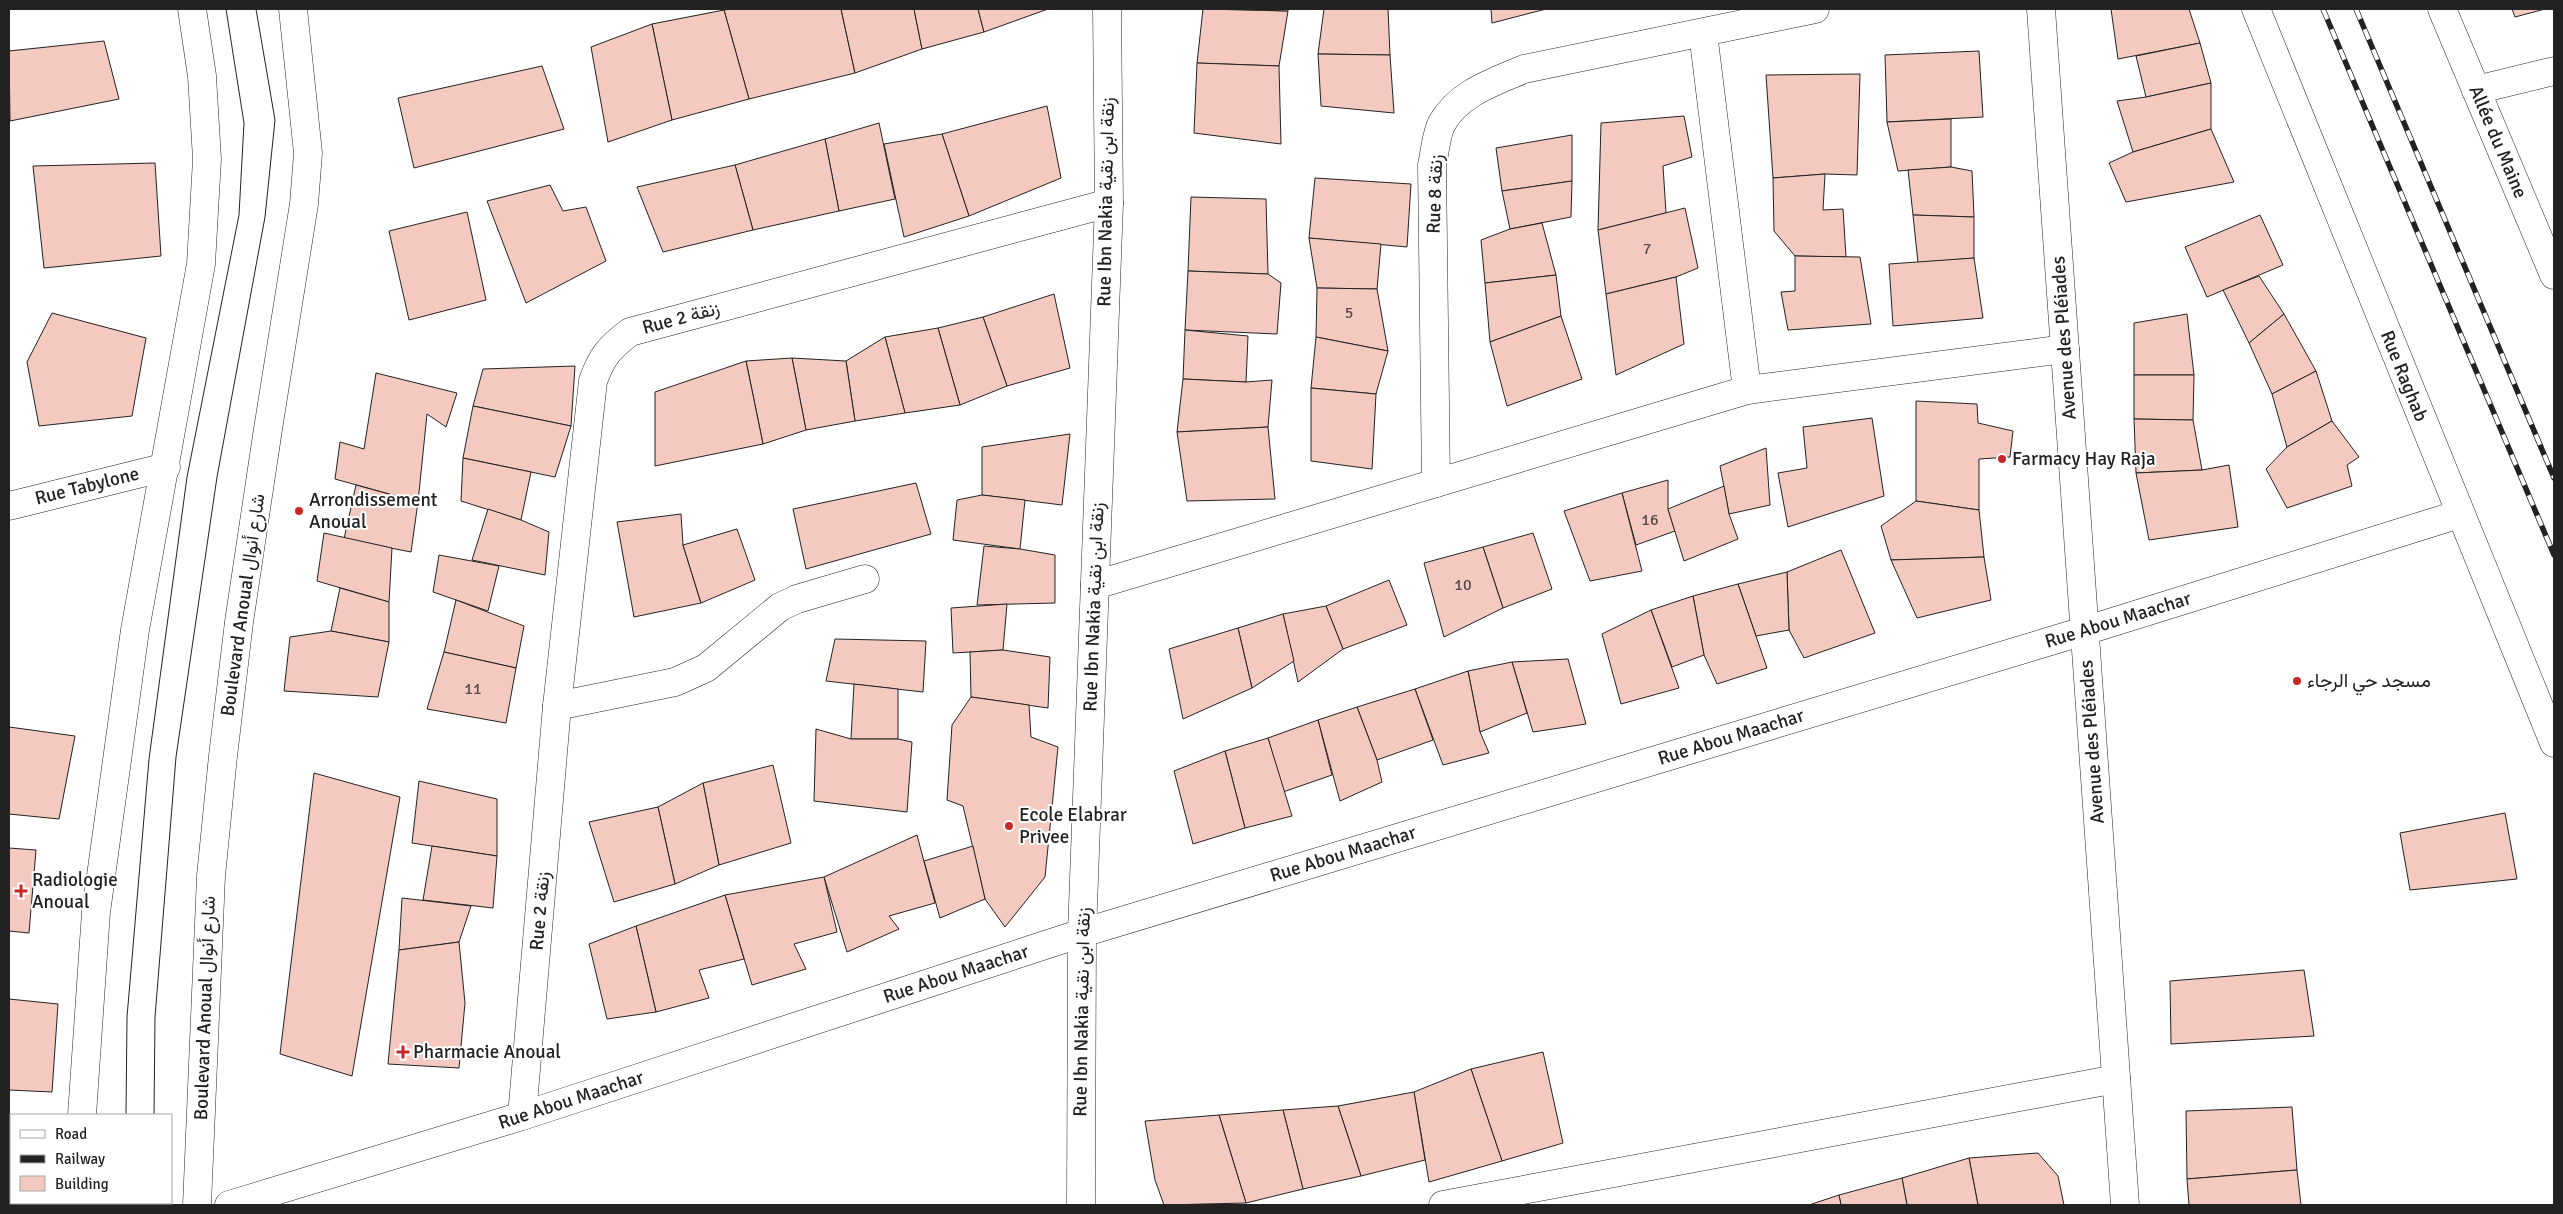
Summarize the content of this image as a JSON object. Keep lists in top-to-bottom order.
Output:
{
  "streets": {
    "street": [
      "Allée du Maine",
      "Rue 8 زنقة",
      "Rue Ibn Nakia زنقة ابن نقية",
      "Rue 2 زنقة",
      "Avenue des Pléiades",
      "Rue Raghab",
      "Rue Tabylone",
      "Boulevard Anoual شارع أنوال",
      "Rue Abou Maachar"
    ]
  },
  "crossings": [
    ["Rue Ibn Nakia زنقة ابن نقية", "Rue 2 زنقة"],
    ["Rue Ibn Nakia زنقة ابن نقية", "Rue Abou Maachar"],
    ["Rue 2 زنقة", "Rue Abou Maachar"],
    ["Avenue des Pléiades", "Rue Abou Maachar"],
    ["Rue Raghab", "Rue Abou Maachar"]
  ],
  "places": {
    "other": [
      "Farmacy Hay Raja",
      "Arrondissement Anoual",
      "مسجد حي الرجاء",
      "Ecole Elabrar Privee"
    ],
    "health": ["Radiologie Anoual", "Pharmacie Anoual"]
  },
  "house_numbers": [
    "7",
    "5",
    "16",
    "10",
    "11"
  ],
  "legend": ["Road", "Railway", "Building"]
}
